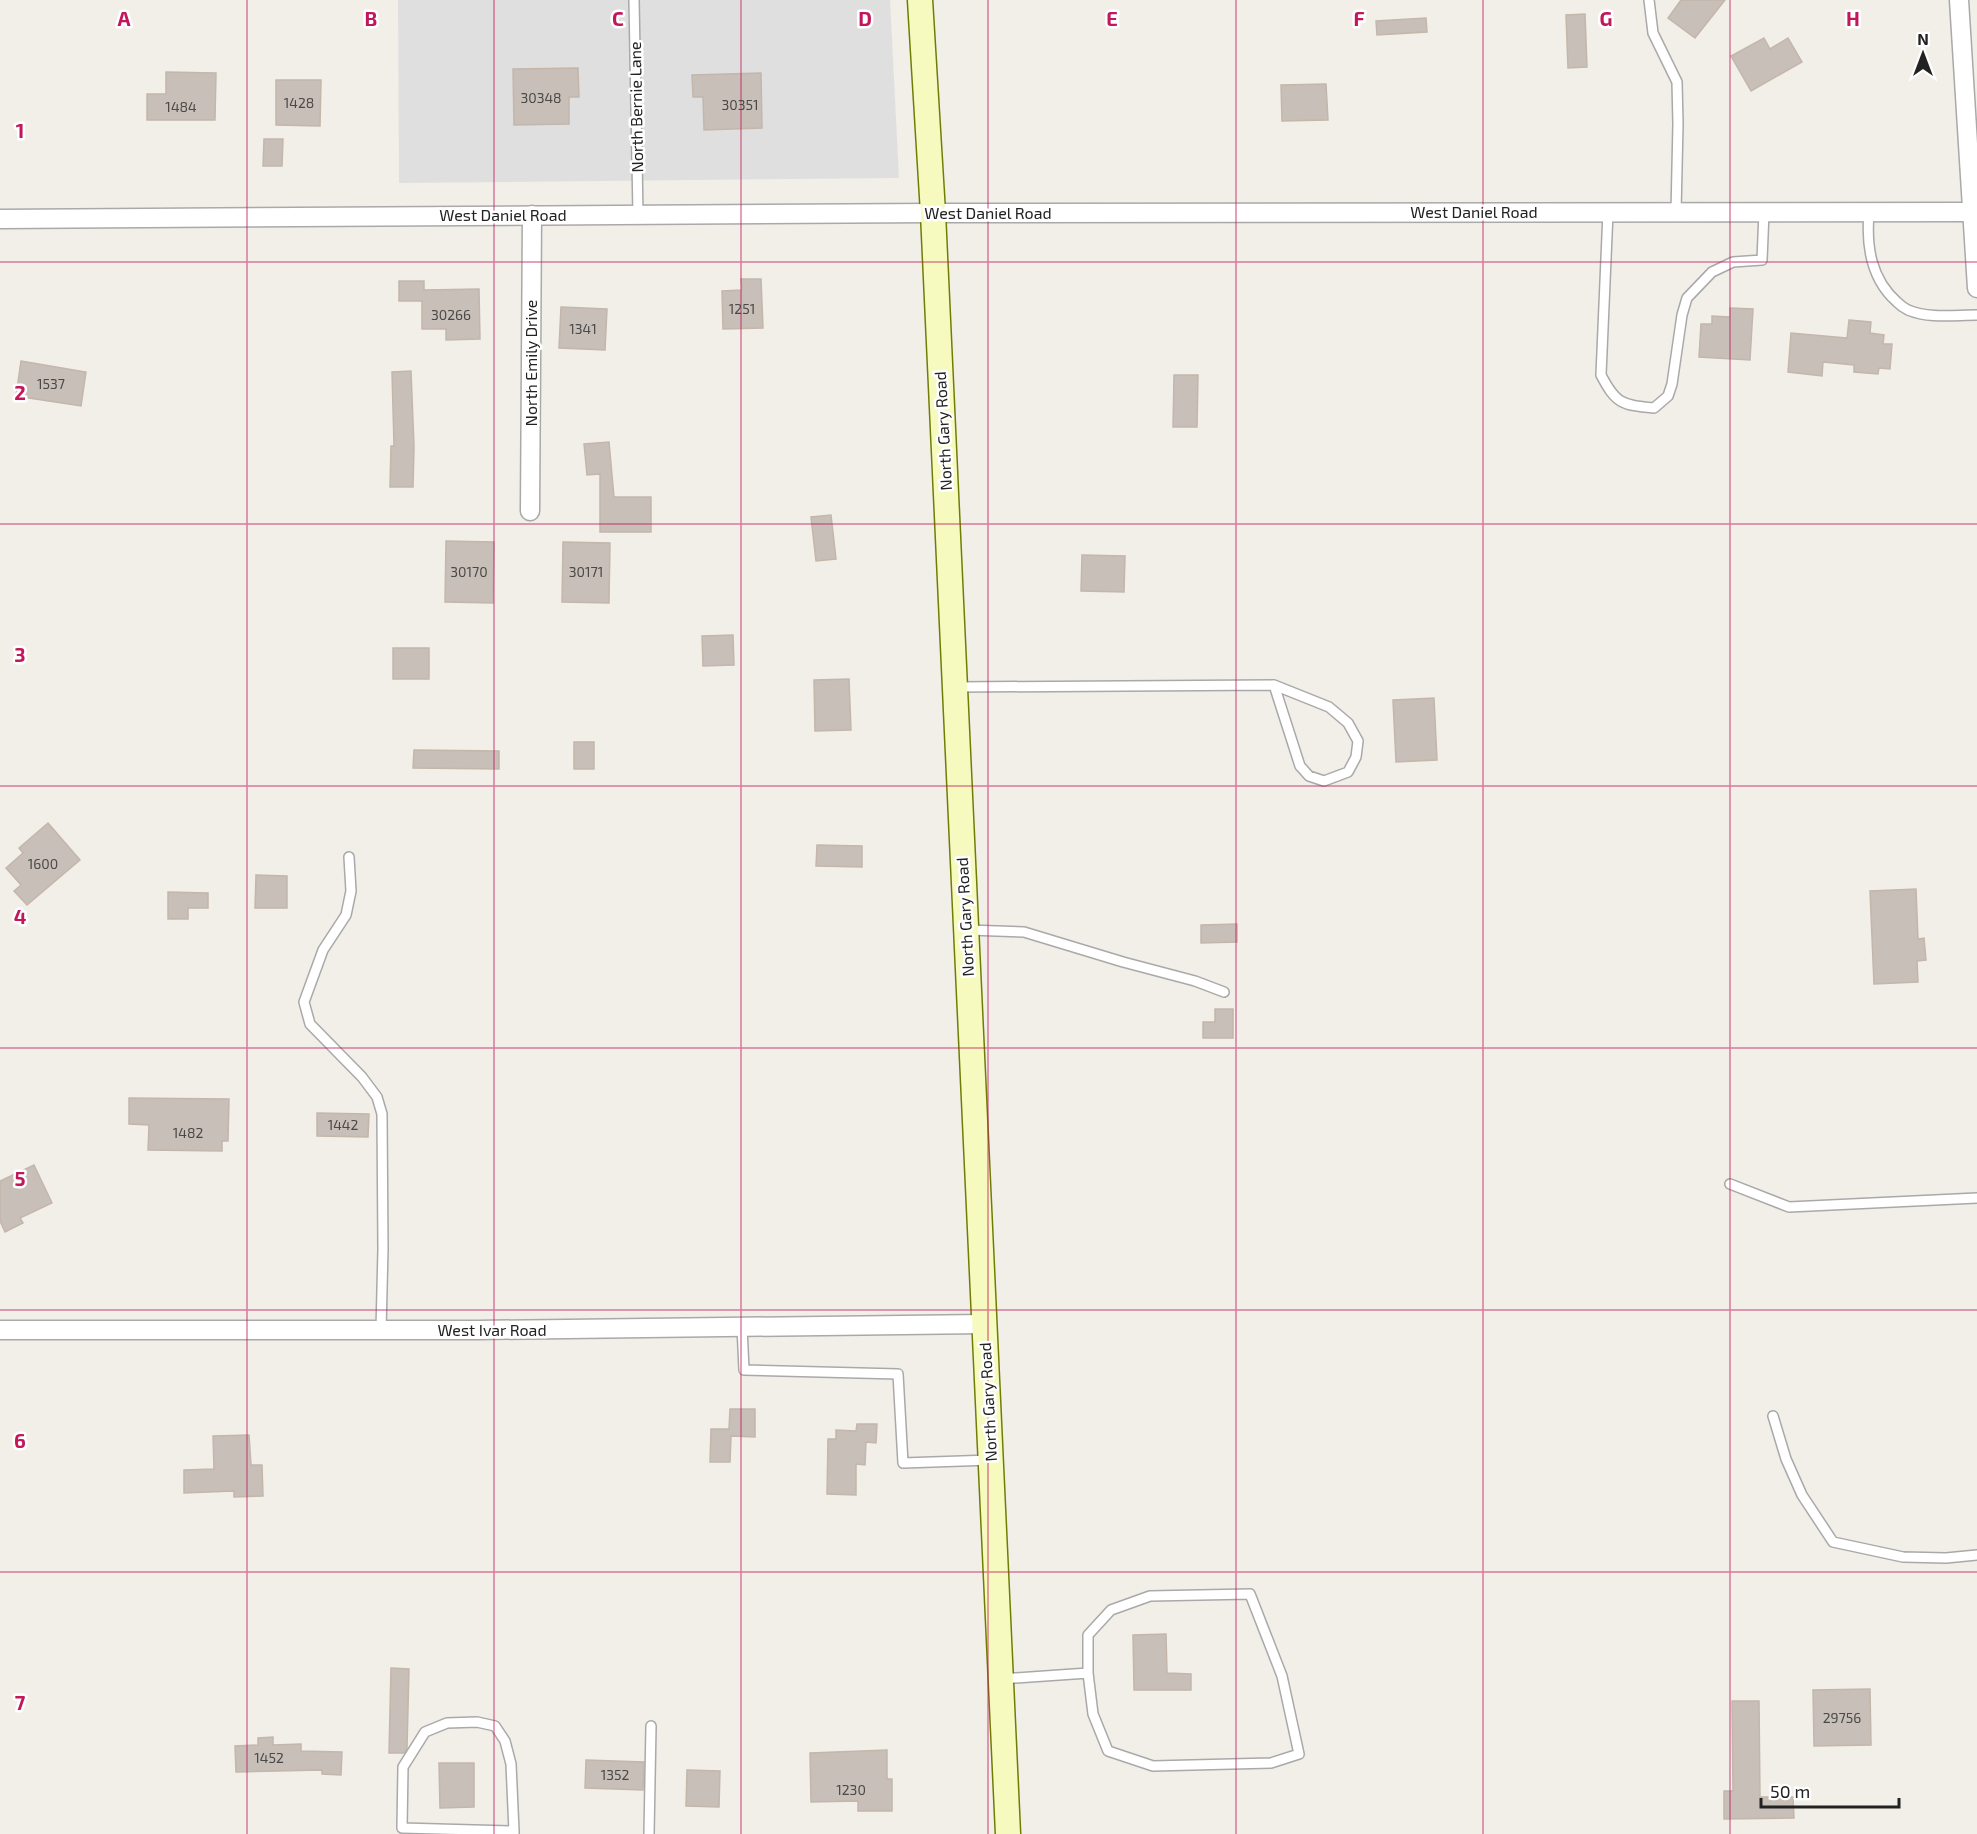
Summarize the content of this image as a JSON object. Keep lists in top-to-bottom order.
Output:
{
  "streets": {
    "street": [
      "West Daniel Road",
      "North Emily Drive",
      "North Gary Road",
      "West Ivar Road"
    ],
    "lane": ["North Bernie Lane"]
  },
  "crossings": [
    ["North Bernie Lane", "West Daniel Road"],
    ["West Daniel Road", "North Emily Drive"],
    ["West Daniel Road", "North Gary Road"],
    ["North Gary Road", "West Ivar Road"]
  ],
  "house_numbers": [
    "30348",
    "1428",
    "30351",
    "1484",
    "1251",
    "30266",
    "1341",
    "1537",
    "30170",
    "30171",
    "1600",
    "1442",
    "1482",
    "29756",
    "1452",
    "1352",
    "1230"
  ],
  "scale_bar": "50 m",
  "north": "top",
  "grid": {
    "columns": [
      "A",
      "B",
      "C",
      "D",
      "E",
      "F",
      "G",
      "H"
    ],
    "rows": [
      "1",
      "2",
      "3",
      "4",
      "5",
      "6",
      "7"
    ]
  }
}
